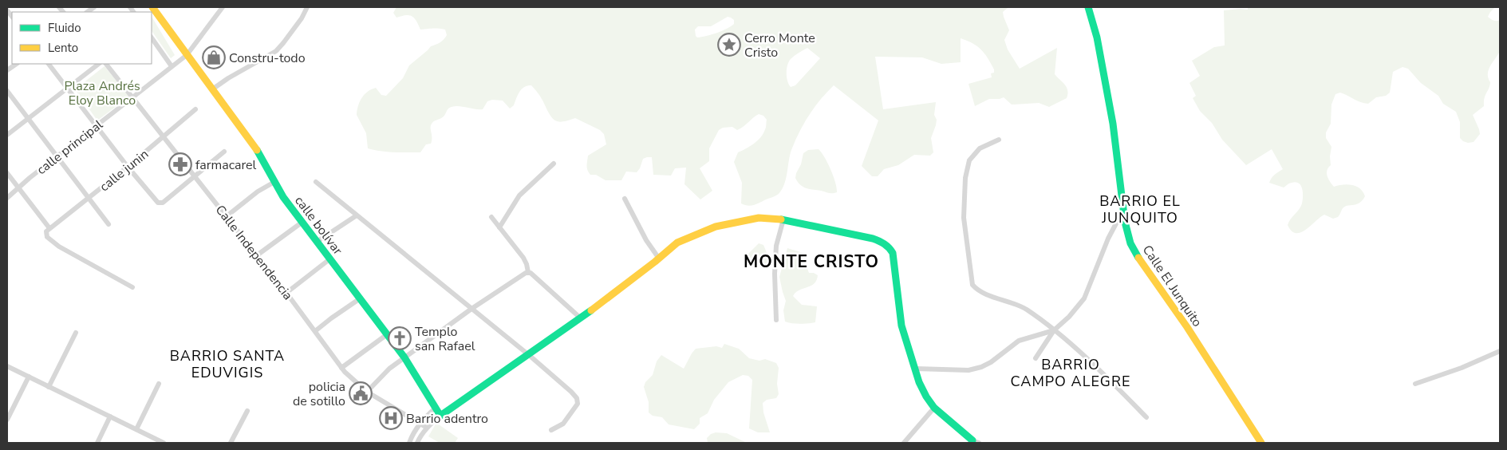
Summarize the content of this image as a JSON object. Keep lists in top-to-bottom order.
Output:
{
  "streets": {
    "street": [
      "calle principal",
      "calle junin",
      "calle bolívar",
      "Calle Independencia",
      "Calle El Junquito"
    ]
  },
  "crossings": [
    ["calle principal", "Calle Independencia"],
    ["calle junin", "Calle Independencia"]
  ],
  "districts": [
    "BARRIO EL JUNQUITO",
    "MONTE CRISTO",
    "BARRIO SANTA EDUVIGIS",
    "BARRIO CAMPO ALEGRE"
  ],
  "parks": ["Plaza Andrés Eloy Blanco"],
  "places": {
    "place": ["Cerro Monte Cristo"],
    "shop": ["Constru-todo"],
    "pharmacy": ["farmacarel"],
    "church": ["Templo san Rafael"],
    "public building": ["policia de sotillo"],
    "hospital": ["Barrio adentro"]
  },
  "legend": ["Fluido", "Lento"]
}
